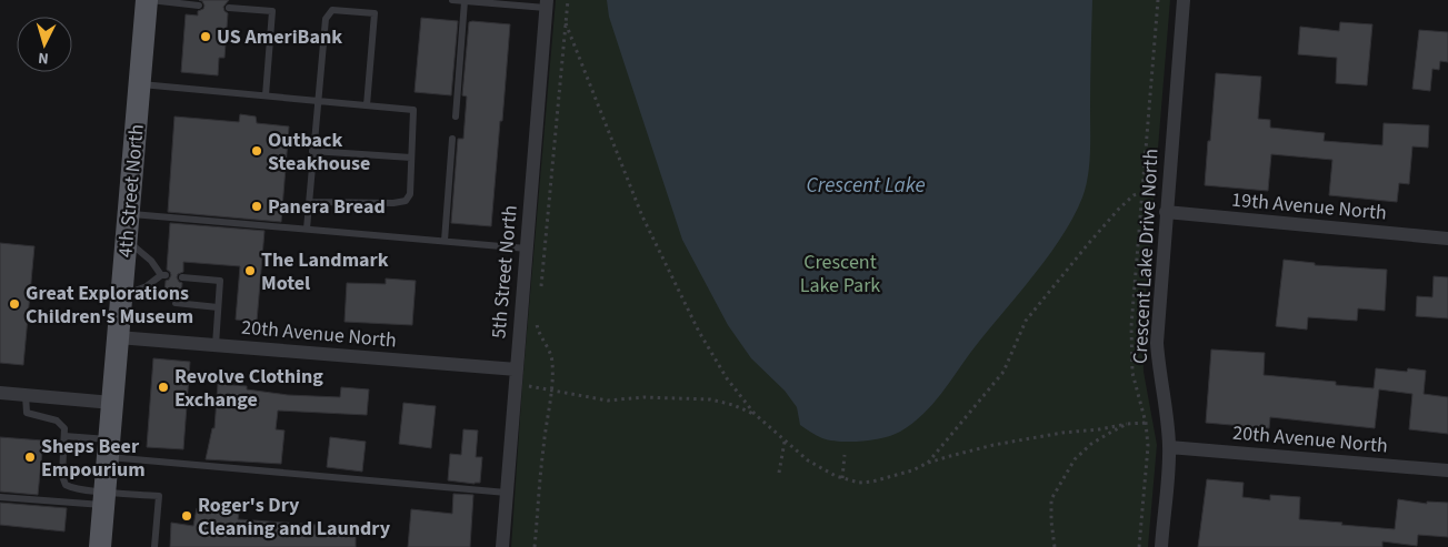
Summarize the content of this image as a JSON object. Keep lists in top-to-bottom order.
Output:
{
  "streets": {
    "main road": ["4th Street North"],
    "street": [
      "19th Avenue North",
      "Crescent Lake Drive North",
      "5th Street North",
      "20th Avenue North"
    ]
  },
  "crossings": [
    ["4th Street North", "20th Avenue North"],
    ["19th Avenue North", "Crescent Lake Drive North"],
    ["Crescent Lake Drive North", "20th Avenue North"],
    ["5th Street North", "20th Avenue North"]
  ],
  "water": ["Crescent Lake"],
  "parks": ["Crescent Lake Park"],
  "places": [
    "US AmeriBank",
    "Outback Steakhouse",
    "Panera Bread",
    "The Landmark Motel",
    "Great Explorations Children's Museum",
    "Revolve Clothing Exchange",
    "Sheps Beer Empourium",
    "Roger's Dry Cleaning and Laundry"
  ],
  "north": "bottom"
}
